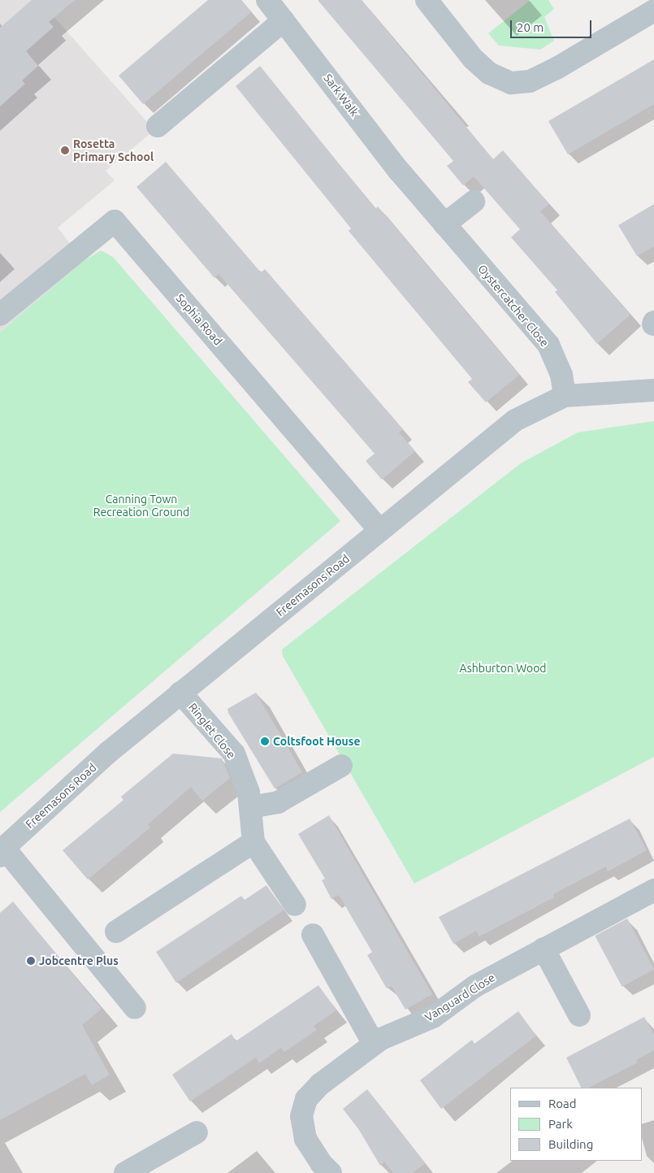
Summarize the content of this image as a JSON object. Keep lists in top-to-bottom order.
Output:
{
  "streets": {
    "street": [
      "Sark Walk",
      "Oystercatcher Close",
      "Sophia Road",
      "Freemasons Road",
      "Ringlet Close",
      "Vanguard Close"
    ]
  },
  "crossings": [
    ["Sark Walk", "Oystercatcher Close"],
    ["Oystercatcher Close", "Freemasons Road"],
    ["Sophia Road", "Freemasons Road"],
    ["Freemasons Road", "Ringlet Close"]
  ],
  "parks": ["Canning Town Recreation Ground", "Ashburton Wood"],
  "places": ["Rosetta Primary School", "Coltsfoot House", "Jobcentre Plus"],
  "legend": ["Road", "Park", "Building"],
  "scale_bar": "20 m"
}
